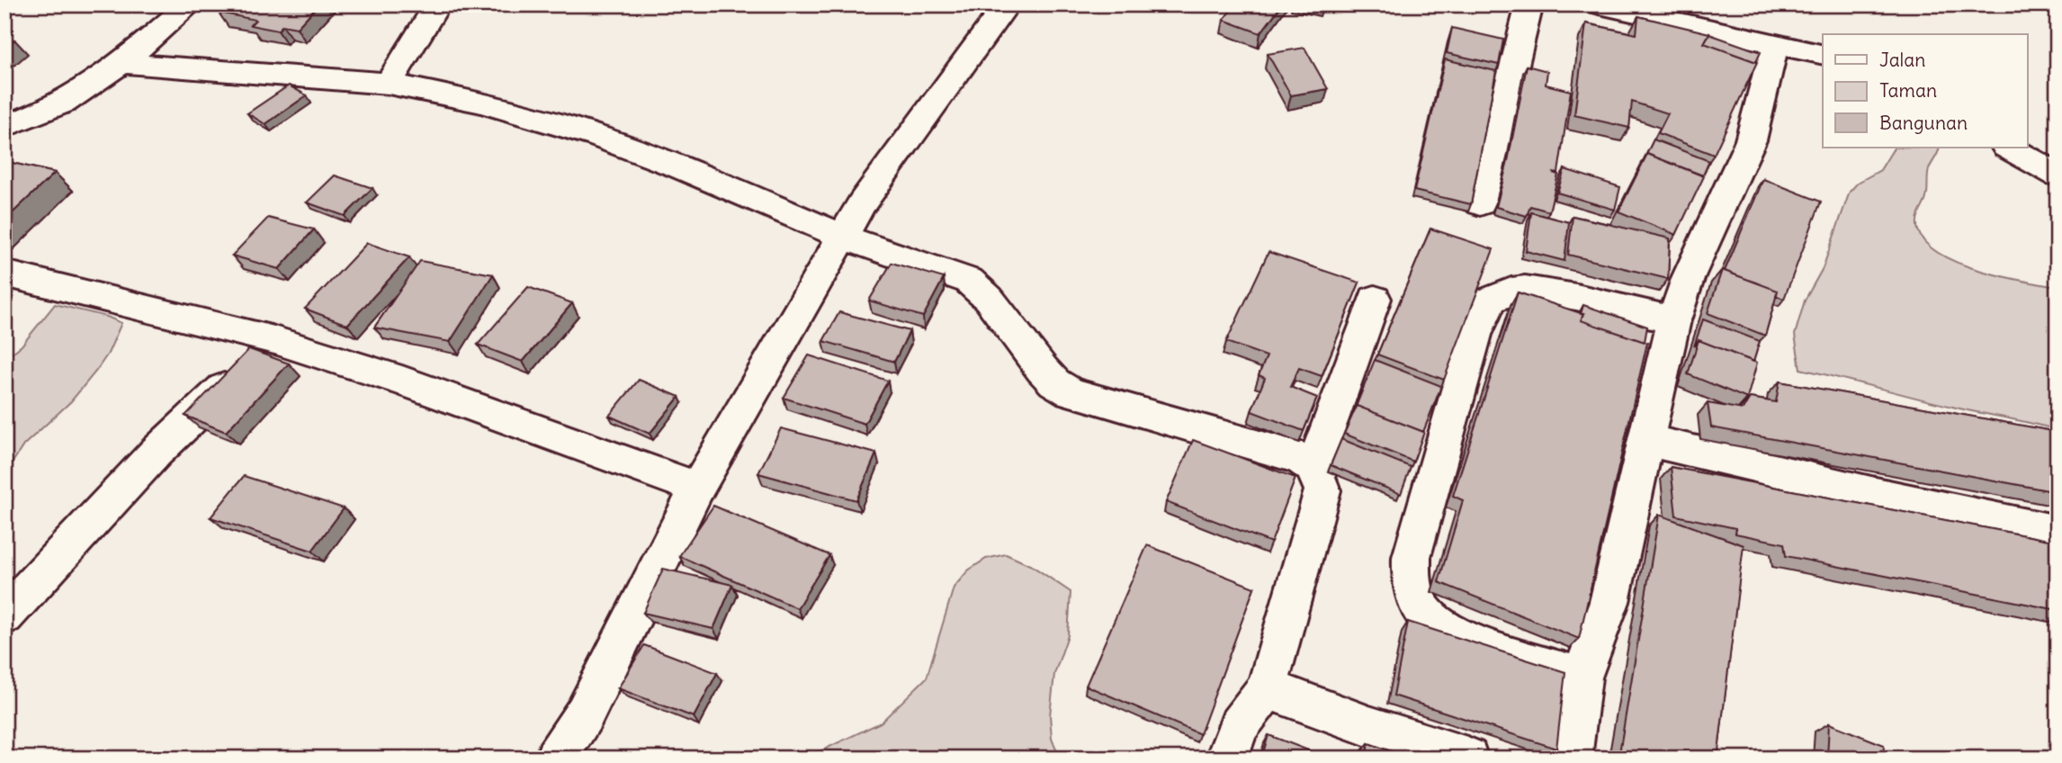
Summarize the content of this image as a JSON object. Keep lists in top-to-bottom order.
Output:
{
  "legend": ["Jalan", "Taman", "Bangunan"]
}
